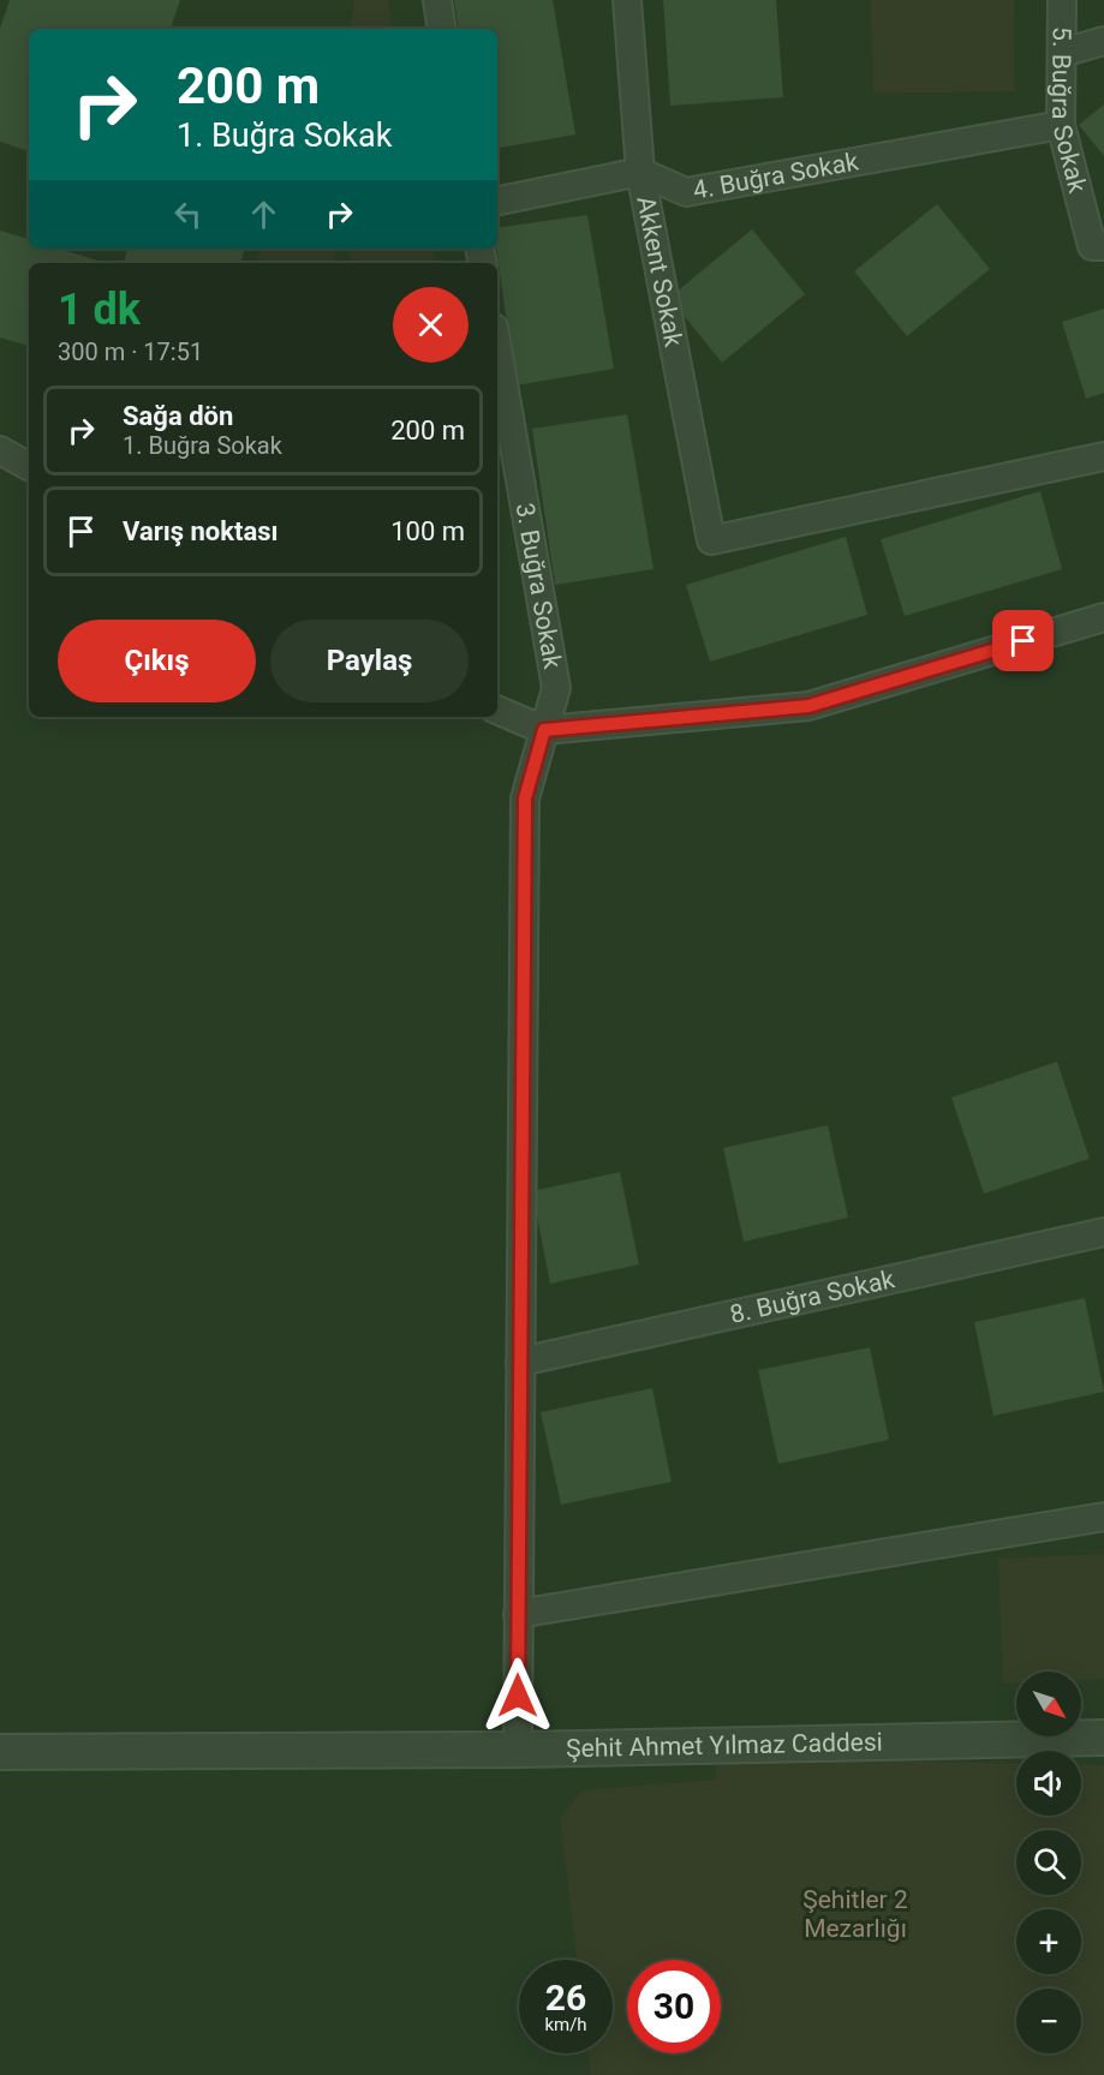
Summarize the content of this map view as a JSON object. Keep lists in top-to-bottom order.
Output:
{
  "streets": {
    "street": [
      "5. Buğra Sokak",
      "4. Buğra Sokak",
      "Akkent Sokak",
      "3. Buğra Sokak",
      "8. Buğra Sokak",
      "Şehit Ahmet Yılmaz Caddesi"
    ]
  },
  "crossings": [
    ["5. Buğra Sokak", "4. Buğra Sokak"],
    ["4. Buğra Sokak", "Akkent Sokak"],
    ["3. Buğra Sokak", "8. Buğra Sokak"],
    ["3. Buğra Sokak", "Şehit Ahmet Yılmaz Caddesi"]
  ],
  "parks": ["Şehitler 2 Mezarlığı"],
  "north": "bottom right",
  "page": {
    "turn": ["200 m", "1. Buğra Sokak"],
    "heading": ["1 dk", "300 m · 17:51"],
    "list": [
      {
        "name": "Sağa dön",
        "note": "1. Buğra Sokak",
        "value": "200 m"
      },
      {
        "name": "Varış noktası",
        "value": "100 m"
      }
    ],
    "buttons": ["Çıkış", "Paylaş"],
    "map_buttons": ["+", "−"],
    "speed": "26 km/h",
    "limit": "30"
  }
}
